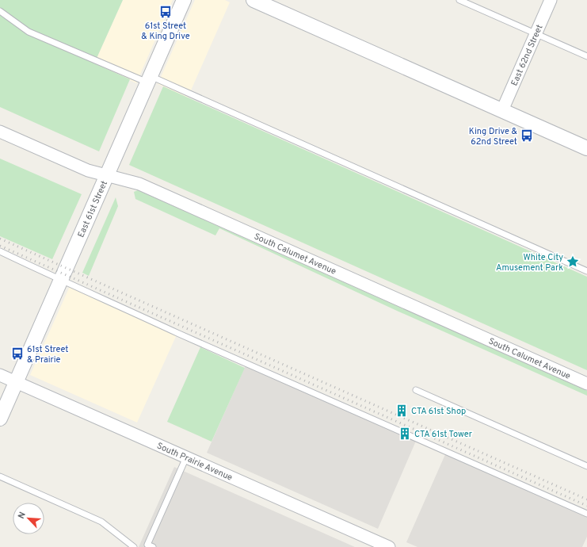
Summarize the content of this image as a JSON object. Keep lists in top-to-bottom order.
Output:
{
  "streets": {
    "street": [
      "East 62nd Street",
      "East 61st Street",
      "South Calumet Avenue",
      "South Prairie Avenue"
    ]
  },
  "crossings": [
    ["East 61st Street", "South Calumet Avenue"],
    ["East 61st Street", "South Prairie Avenue"]
  ],
  "places": {
    "bus stop": ["61st Street & King Drive", "King Drive & 62nd Street", "61st Street & Prairie"],
    "place": ["White City Amusement Park"],
    "building": ["CTA 61st Shop", "CTA 61st Tower"]
  },
  "north": "top left"
}
